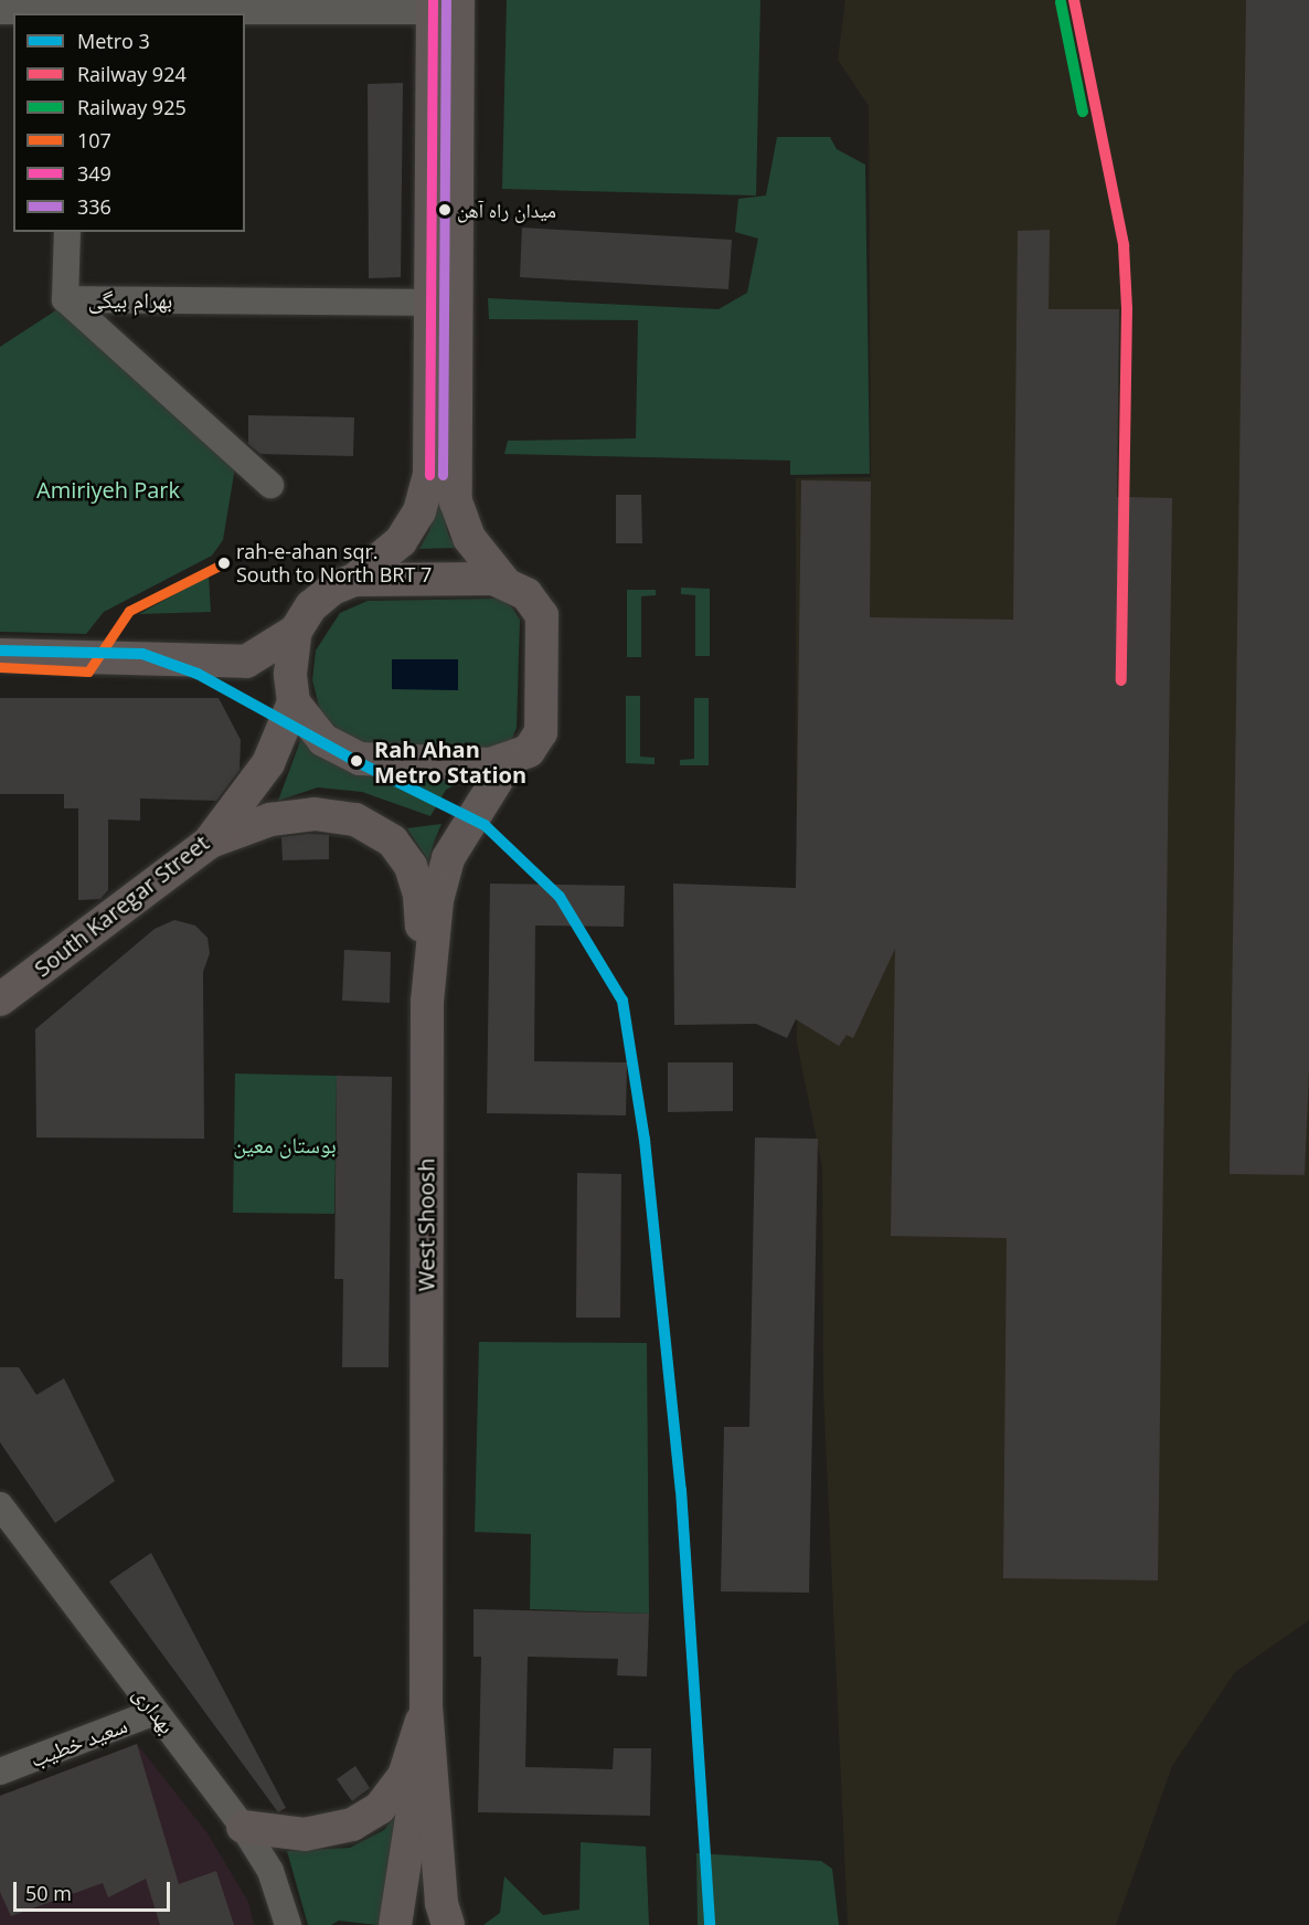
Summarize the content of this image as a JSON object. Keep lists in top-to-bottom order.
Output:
{
  "streets": {
    "main road": ["South Karegar Street", "West Shoosh"],
    "street": ["بهرام بیگی", "بهداری", "سعید خطیب"]
  },
  "crossings": [
    ["بهداری", "سعید خطیب"]
  ],
  "parks": ["Amiriyeh Park", "بوستان معین"],
  "places": ["میدان راه آهن", "rah-e-ahan sqr. South to North BRT 7", "Rah Ahan Metro Station"],
  "lines": [
    "rail line 924",
    "transit line 349",
    "transit line 336",
    "rail line 925",
    "transit line 107",
    "metro line 3"
  ],
  "legend": [
    "Metro 3",
    "Railway 924",
    "Railway 925",
    "107",
    "349",
    "336"
  ],
  "scale_bar": "50 m"
}
